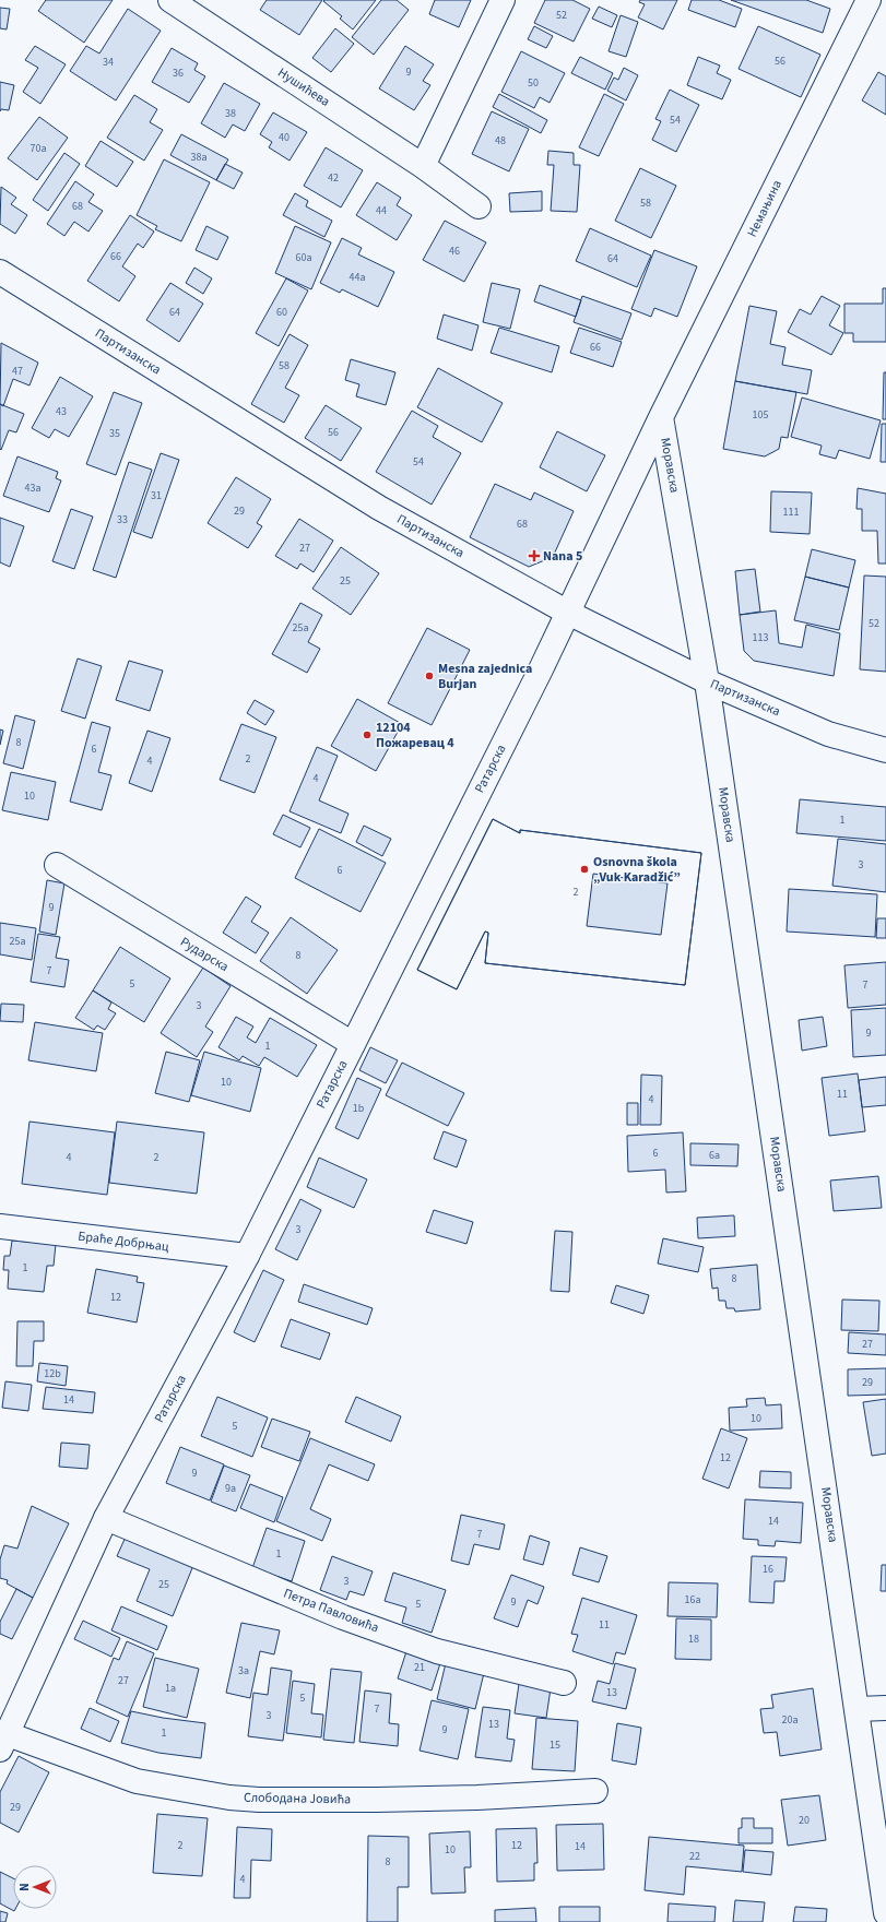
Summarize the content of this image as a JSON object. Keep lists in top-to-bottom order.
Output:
{
  "streets": {
    "street": [
      "Нушићева",
      "Немањина",
      "Партизанска",
      "Моравска",
      "Ратарска",
      "Рударска",
      "Браће Добрњац",
      "Петра Павловића",
      "Слободана Јовића"
    ]
  },
  "crossings": [
    ["Немањина", "Моравска"],
    ["Немањина", "Ратарска"],
    ["Партизанска", "Моравска"],
    ["Партизанска", "Ратарска"],
    ["Моравска", "Ратарска"],
    ["Ратарска", "Рударска"],
    ["Ратарска", "Браће Добрњац"],
    ["Ратарска", "Петра Павловића"],
    ["Ратарска", "Слободана Јовића"]
  ],
  "places": {
    "health": ["Nana 5"],
    "other": ["Mesna zajednica Burjan", "12104 Пожаревац 4", "Osnovna škola „Vuk Karadžić”"]
  },
  "house_numbers": [
    "52",
    "56",
    "34",
    "9",
    "36",
    "50",
    "38",
    "54",
    "40",
    "48",
    "70a",
    "38a",
    "42",
    "58",
    "68",
    "44",
    "46",
    "66",
    "60a",
    "64",
    "44a",
    "64",
    "60",
    "66",
    "58",
    "47",
    "43",
    "105",
    "56",
    "35",
    "54",
    "43a",
    "31",
    "29",
    "111",
    "33",
    "68",
    "27",
    "25",
    "52",
    "25a",
    "113",
    "8",
    "6",
    "2",
    "4",
    "4",
    "10",
    "1",
    "3",
    "6",
    "2",
    "9",
    "25a",
    "8",
    "7",
    "5",
    "7",
    "3",
    "9",
    "1",
    "10",
    "11",
    "4",
    "1b",
    "6",
    "6a",
    "4",
    "2",
    "3",
    "1",
    "8",
    "12",
    "27",
    "12b",
    "29",
    "14",
    "10",
    "5",
    "12",
    "9",
    "9a",
    "14",
    "7",
    "1",
    "16",
    "3",
    "25",
    "16a",
    "9",
    "5",
    "11",
    "18",
    "21",
    "3a",
    "27",
    "1a",
    "13",
    "5",
    "7",
    "3",
    "20a",
    "13",
    "9",
    "1",
    "15",
    "29",
    "20",
    "2",
    "12",
    "14",
    "10",
    "22",
    "8",
    "4"
  ],
  "north": "left"
}
